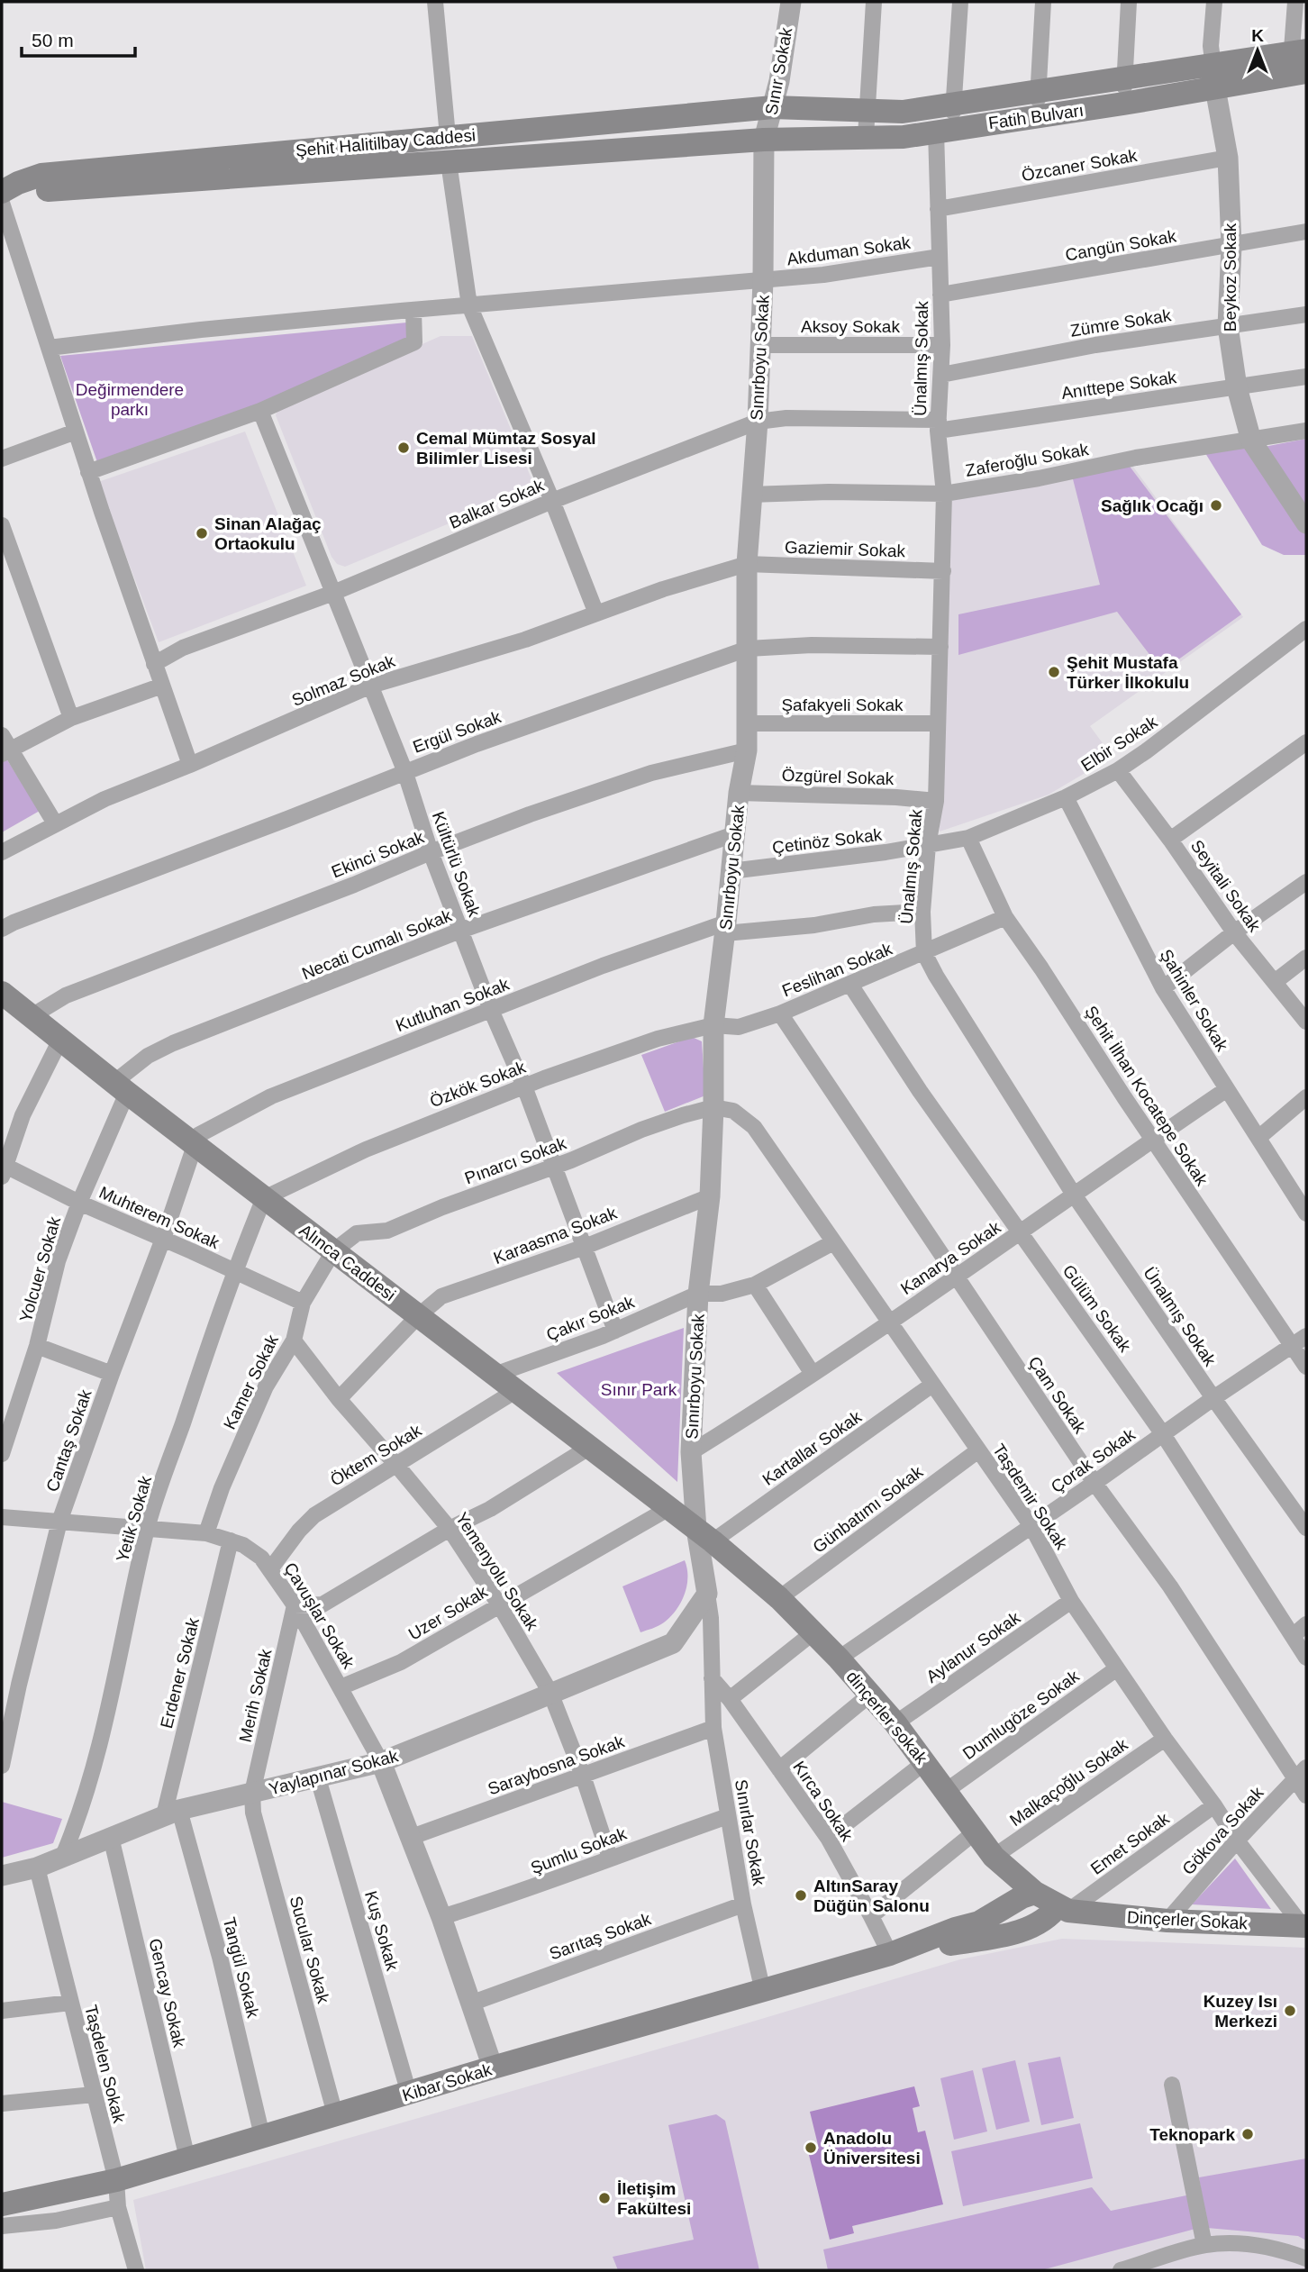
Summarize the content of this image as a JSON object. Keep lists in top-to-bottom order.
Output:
{
  "streets": {
    "main road": [
      "Fatih Bulvarı",
      "Şehit Halitilbay Caddesi",
      "Alınca Caddesi",
      "dinçerler sokak",
      "Dinçerler Sokak",
      "Kibar Sokak"
    ],
    "street": [
      "Sınır Sokak",
      "Özcaner Sokak",
      "Cangün Sokak",
      "Akduman Sokak",
      "Beykoz Sokak",
      "Zümre Sokak",
      "Aksoy Sokak",
      "Sınırboyu Sokak",
      "Ünalmış Sokak",
      "Anıttepe Sokak",
      "Zaferoğlu Sokak",
      "Balkar Sokak",
      "Gaziemir Sokak",
      "Solmaz Sokak",
      "Şafakyeli Sokak",
      "Ergül Sokak",
      "Elbir Sokak",
      "Özgürel Sokak",
      "Çetinöz Sokak",
      "Ekinci Sokak",
      "Kültürlü Sokak",
      "Seyitali Sokak",
      "Necati Cumalı Sokak",
      "Feslihan Sokak",
      "Şahinler Sokak",
      "Kutluhan Sokak",
      "Özkök Sokak",
      "Şehit İlhan Kocatepe Sokak",
      "Pınarcı Sokak",
      "Muhterem Sokak",
      "Karaasma Sokak",
      "Kanarya Sokak",
      "Yolcuer Sokak",
      "Gülüm Sokak",
      "Çakır Sokak",
      "Kamer Sokak",
      "Çam Sokak",
      "Cantaş Sokak",
      "Kartallar Sokak",
      "Öktem Sokak",
      "Çorak Sokak",
      "Taşdemir Sokak",
      "Günbatımı Sokak",
      "Yetik Sokak",
      "Yemenyolu Sokak",
      "Uzer Sokak",
      "Çavuşlar Sokak",
      "Aylanur Sokak",
      "Erdener Sokak",
      "Merih Sokak",
      "Dumlugöze Sokak",
      "Saraybosna Sokak",
      "Yaylapınar Sokak",
      "Malkaçoğlu Sokak",
      "Kırca Sokak",
      "Gökova Sokak",
      "Sınırlar Sokak",
      "Emet Sokak",
      "Şumlu Sokak",
      "Kuş Sokak",
      "Sarıtaş Sokak",
      "Sucular Sokak",
      "Tangül Sokak",
      "Gencay Sokak",
      "Taşdelen Sokak"
    ]
  },
  "crossings": [
    ["Sınır Sokak", "Fatih Bulvarı"],
    ["Sınır Sokak", "Şehit Halitilbay Caddesi"],
    ["Sınır Sokak", "Sınırboyu Sokak"],
    ["Fatih Bulvarı", "Şehit Halitilbay Caddesi"],
    ["Fatih Bulvarı", "Beykoz Sokak"],
    ["Fatih Bulvarı", "Sınırboyu Sokak"],
    ["Fatih Bulvarı", "Ünalmış Sokak"],
    ["Şehit Halitilbay Caddesi", "Sınırboyu Sokak"],
    ["Şehit Halitilbay Caddesi", "Ünalmış Sokak"],
    ["Özcaner Sokak", "Beykoz Sokak"],
    ["Özcaner Sokak", "Ünalmış Sokak"],
    ["Cangün Sokak", "Beykoz Sokak"],
    ["Cangün Sokak", "Ünalmış Sokak"],
    ["Akduman Sokak", "Sınırboyu Sokak"],
    ["Akduman Sokak", "Ünalmış Sokak"],
    ["Beykoz Sokak", "Zümre Sokak"],
    ["Beykoz Sokak", "Anıttepe Sokak"],
    ["Beykoz Sokak", "Zaferoğlu Sokak"],
    ["Zümre Sokak", "Ünalmış Sokak"],
    ["Aksoy Sokak", "Sınırboyu Sokak"],
    ["Aksoy Sokak", "Ünalmış Sokak"],
    ["Sınırboyu Sokak", "Zaferoğlu Sokak"],
    ["Sınırboyu Sokak", "Balkar Sokak"],
    ["Sınırboyu Sokak", "Gaziemir Sokak"],
    ["Sınırboyu Sokak", "Solmaz Sokak"],
    ["Sınırboyu Sokak", "Şafakyeli Sokak"],
    ["Sınırboyu Sokak", "Ergül Sokak"],
    ["Sınırboyu Sokak", "Özgürel Sokak"],
    ["Sınırboyu Sokak", "Çetinöz Sokak"],
    ["Sınırboyu Sokak", "Ekinci Sokak"],
    ["Sınırboyu Sokak", "Necati Cumalı Sokak"],
    ["Sınırboyu Sokak", "Feslihan Sokak"],
    ["Sınırboyu Sokak", "Kutluhan Sokak"],
    ["Sınırboyu Sokak", "Özkök Sokak"],
    ["Sınırboyu Sokak", "Pınarcı Sokak"],
    ["Sınırboyu Sokak", "Karaasma Sokak"],
    ["Sınırboyu Sokak", "Kanarya Sokak"],
    ["Sınırboyu Sokak", "Alınca Caddesi"],
    ["Sınırboyu Sokak", "Çakır Sokak"],
    ["Sınırboyu Sokak", "Kartallar Sokak"],
    ["Sınırboyu Sokak", "Taşdemir Sokak"],
    ["Sınırboyu Sokak", "dinçerler sokak"],
    ["Sınırboyu Sokak", "Yaylapınar Sokak"],
    ["Sınırboyu Sokak", "Sınırlar Sokak"],
    ["Ünalmış Sokak", "Anıttepe Sokak"],
    ["Ünalmış Sokak", "Zaferoğlu Sokak"],
    ["Ünalmış Sokak", "Balkar Sokak"],
    ["Ünalmış Sokak", "Gaziemir Sokak"],
    ["Ünalmış Sokak", "Şafakyeli Sokak"],
    ["Ünalmış Sokak", "Ergül Sokak"],
    ["Ünalmış Sokak", "Elbir Sokak"],
    ["Ünalmış Sokak", "Özgürel Sokak"],
    ["Ünalmış Sokak", "Çetinöz Sokak"],
    ["Ünalmış Sokak", "Feslihan Sokak"],
    ["Ünalmış Sokak", "Kutluhan Sokak"],
    ["Ünalmış Sokak", "Kanarya Sokak"],
    ["Ünalmış Sokak", "Çorak Sokak"],
    ["Anıttepe Sokak", "Balkar Sokak"],
    ["Balkar Sokak", "Kültürlü Sokak"],
    ["Gaziemir Sokak", "Solmaz Sokak"],
    ["Solmaz Sokak", "Kültürlü Sokak"],
    ["Ergül Sokak", "Kültürlü Sokak"],
    ["Elbir Sokak", "Çetinöz Sokak"],
    ["Elbir Sokak", "Seyitali Sokak"],
    ["Elbir Sokak", "Şahinler Sokak"],
    ["Elbir Sokak", "Şehit İlhan Kocatepe Sokak"],
    ["Ekinci Sokak", "Kültürlü Sokak"],
    ["Ekinci Sokak", "Alınca Caddesi"],
    ["Kültürlü Sokak", "Necati Cumalı Sokak"],
    ["Kültürlü Sokak", "Kutluhan Sokak"],
    ["Kültürlü Sokak", "Özkök Sokak"],
    ["Kültürlü Sokak", "Pınarcı Sokak"],
    ["Kültürlü Sokak", "Karaasma Sokak"],
    ["Kültürlü Sokak", "Çakır Sokak"],
    ["Necati Cumalı Sokak", "Alınca Caddesi"],
    ["Necati Cumalı Sokak", "Yolcuer Sokak"],
    ["Feslihan Sokak", "Özkök Sokak"],
    ["Feslihan Sokak", "Şehit İlhan Kocatepe Sokak"],
    ["Feslihan Sokak", "Gülüm Sokak"],
    ["Feslihan Sokak", "Çam Sokak"],
    ["Şahinler Sokak", "Kanarya Sokak"],
    ["Kutluhan Sokak", "Alınca Caddesi"],
    ["Kutluhan Sokak", "Cantaş Sokak"],
    ["Özkök Sokak", "Alınca Caddesi"],
    ["Özkök Sokak", "Yetik Sokak"],
    ["Şehit İlhan Kocatepe Sokak", "Kanarya Sokak"],
    ["Şehit İlhan Kocatepe Sokak", "Çorak Sokak"],
    ["Pınarcı Sokak", "Alınca Caddesi"],
    ["Pınarcı Sokak", "Kamer Sokak"],
    ["Pınarcı Sokak", "Taşdemir Sokak"],
    ["Muhterem Sokak", "Yolcuer Sokak"],
    ["Muhterem Sokak", "Kamer Sokak"],
    ["Muhterem Sokak", "Cantaş Sokak"],
    ["Muhterem Sokak", "Yetik Sokak"],
    ["Karaasma Sokak", "Alınca Caddesi"],
    ["Karaasma Sokak", "Yemenyolu Sokak"],
    ["Kanarya Sokak", "Gülüm Sokak"],
    ["Kanarya Sokak", "Çam Sokak"],
    ["Kanarya Sokak", "Taşdemir Sokak"],
    ["Alınca Caddesi", "Yolcuer Sokak"],
    ["Alınca Caddesi", "Çakır Sokak"],
    ["Alınca Caddesi", "Kamer Sokak"],
    ["Alınca Caddesi", "Cantaş Sokak"],
    ["Alınca Caddesi", "Kartallar Sokak"],
    ["Alınca Caddesi", "Öktem Sokak"],
    ["Alınca Caddesi", "Yetik Sokak"],
    ["Alınca Caddesi", "Uzer Sokak"],
    ["Alınca Caddesi", "dinçerler sokak"],
    ["Gülüm Sokak", "Çorak Sokak"],
    ["Kamer Sokak", "Yemenyolu Sokak"],
    ["Kamer Sokak", "Çavuşlar Sokak"],
    ["Çam Sokak", "Çorak Sokak"],
    ["Çam Sokak", "Gökova Sokak"],
    ["Cantaş Sokak", "Çavuşlar Sokak"],
    ["Kartallar Sokak", "Taşdemir Sokak"],
    ["Kartallar Sokak", "dinçerler sokak"],
    ["Öktem Sokak", "Yemenyolu Sokak"],
    ["Öktem Sokak", "Çavuşlar Sokak"],
    ["Çorak Sokak", "Taşdemir Sokak"],
    ["Çorak Sokak", "dinçerler sokak"],
    ["Taşdemir Sokak", "Günbatımı Sokak"],
    ["Taşdemir Sokak", "Aylanur Sokak"],
    ["Taşdemir Sokak", "Dumlugöze Sokak"],
    ["Taşdemir Sokak", "Malkaçoğlu Sokak"],
    ["Taşdemir Sokak", "Gökova Sokak"],
    ["Taşdemir Sokak", "Emet Sokak"],
    ["Taşdemir Sokak", "Dinçerler Sokak"],
    ["Günbatımı Sokak", "dinçerler sokak"],
    ["Yetik Sokak", "Çavuşlar Sokak"],
    ["Yetik Sokak", "Yaylapınar Sokak"],
    ["Yemenyolu Sokak", "Uzer Sokak"],
    ["Yemenyolu Sokak", "Saraybosna Sokak"],
    ["Yemenyolu Sokak", "Yaylapınar Sokak"],
    ["Yemenyolu Sokak", "Şumlu Sokak"],
    ["Uzer Sokak", "Çavuşlar Sokak"],
    ["Çavuşlar Sokak", "Erdener Sokak"],
    ["Çavuşlar Sokak", "Merih Sokak"],
    ["Çavuşlar Sokak", "Yaylapınar Sokak"],
    ["Aylanur Sokak", "dinçerler sokak"],
    ["Erdener Sokak", "Yaylapınar Sokak"],
    ["Erdener Sokak", "Tangül Sokak"],
    ["Merih Sokak", "Yaylapınar Sokak"],
    ["Merih Sokak", "Sucular Sokak"],
    ["Dumlugöze Sokak", "dinçerler sokak"],
    ["dinçerler sokak", "Malkaçoğlu Sokak"],
    ["dinçerler sokak", "Emet Sokak"],
    ["dinçerler sokak", "Dinçerler Sokak"],
    ["Saraybosna Sokak", "Sınırlar Sokak"],
    ["Yaylapınar Sokak", "Sınırlar Sokak"],
    ["Yaylapınar Sokak", "Kuş Sokak"],
    ["Yaylapınar Sokak", "Sucular Sokak"],
    ["Yaylapınar Sokak", "Tangül Sokak"],
    ["Yaylapınar Sokak", "Gencay Sokak"],
    ["Yaylapınar Sokak", "Taşdelen Sokak"],
    ["Kırca Sokak", "Sınırlar Sokak"],
    ["Kırca Sokak", "Kibar Sokak"],
    ["Gökova Sokak", "Dinçerler Sokak"],
    ["Sınırlar Sokak", "Şumlu Sokak"],
    ["Sınırlar Sokak", "Sarıtaş Sokak"],
    ["Sınırlar Sokak", "Kibar Sokak"],
    ["Emet Sokak", "Dinçerler Sokak"],
    ["Kuş Sokak", "Kibar Sokak"],
    ["Sucular Sokak", "Kibar Sokak"],
    ["Tangül Sokak", "Kibar Sokak"],
    ["Gencay Sokak", "Kibar Sokak"],
    ["Taşdelen Sokak", "Kibar Sokak"]
  ],
  "parks": ["Değirmendere parkı", "Sınır Park"],
  "places": [
    "Cemal Mümtaz Sosyal Bilimler Lisesi",
    "Sağlık Ocağı",
    "Sinan Alağaç Ortaokulu",
    "Şehit Mustafa Türker İlkokulu",
    "AltınSaray Düğün Salonu",
    "Kuzey Isı Merkezi",
    "Teknopark",
    "Anadolu Üniversitesi",
    "İletişim Fakültesi"
  ],
  "scale_bar": "50 m",
  "north": "top"
}
